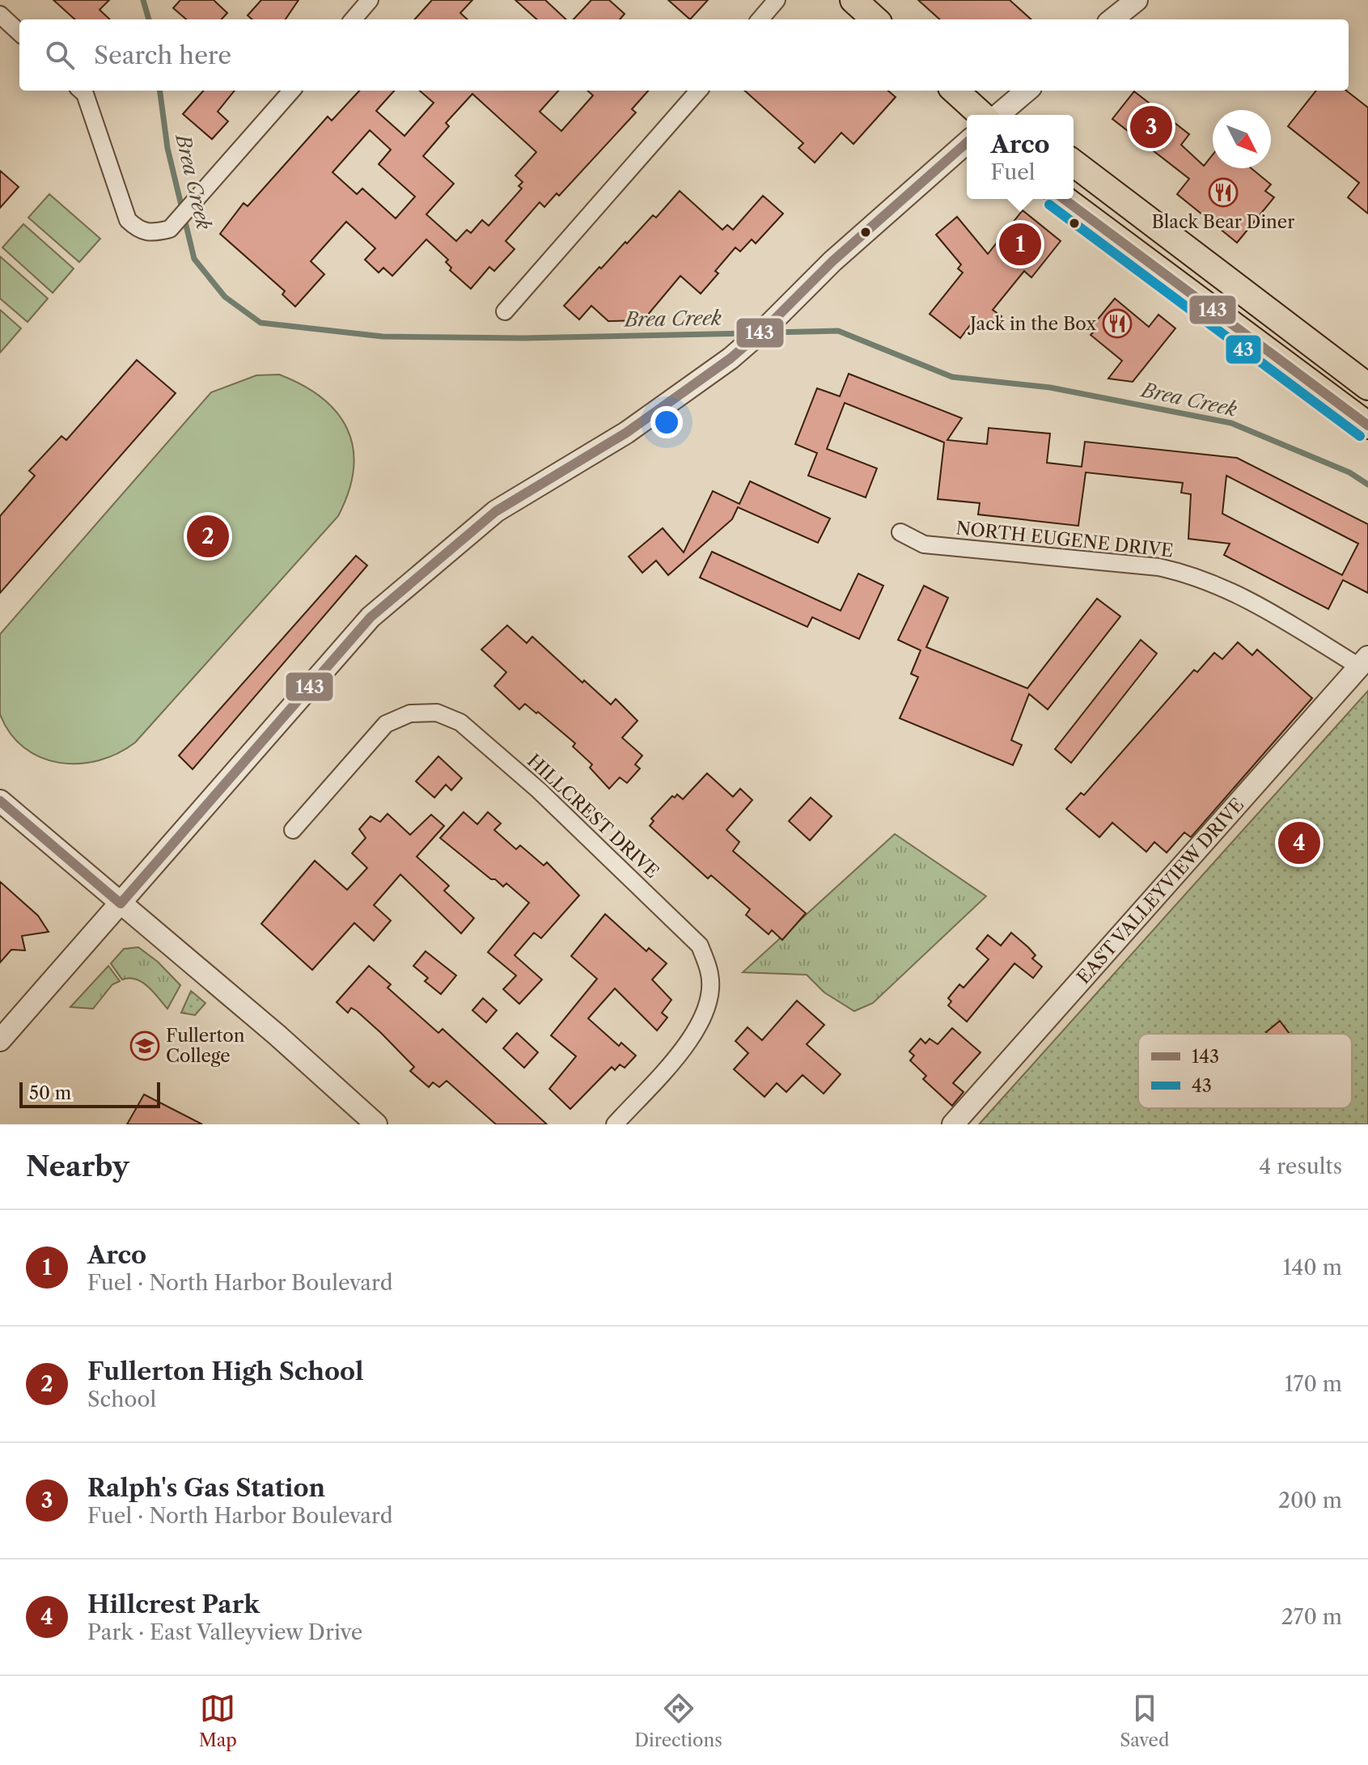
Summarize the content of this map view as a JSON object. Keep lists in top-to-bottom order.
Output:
{
  "streets": {
    "street": ["NORTH EUGENE DRIVE", "HILLCREST DRIVE", "EAST VALLEYVIEW DRIVE"]
  },
  "crossings": [
    ["NORTH EUGENE DRIVE", "EAST VALLEYVIEW DRIVE"]
  ],
  "water": ["Brea Creek"],
  "places": {
    "restaurant": ["Black Bear Diner", "Jack in the Box"],
    "school or university": ["Fullerton College"]
  },
  "lines": ["transit line 143", "transit line 43"],
  "legend": ["143", "43"],
  "scale_bar": "50 m",
  "north": "bottom right",
  "page": {
    "search": "Search here",
    "pins": [
      "3",
      "1",
      "2",
      "4"
    ],
    "popup": ["Arco", "Fuel"],
    "scale": "50 m",
    "heading": ["Nearby", "4 results"],
    "list": [
      {
        "mark": "1",
        "name": "Arco",
        "note": "Fuel · North Harbor Boulevard",
        "value": "140 m"
      },
      {
        "mark": "2",
        "name": "Fullerton High School",
        "note": "School",
        "value": "170 m"
      },
      {
        "mark": "3",
        "name": "Ralph's Gas Station",
        "note": "Fuel · North Harbor Boulevard",
        "value": "200 m"
      },
      {
        "mark": "4",
        "name": "Hillcrest Park",
        "note": "Park · East Valleyview Drive",
        "value": "270 m"
      }
    ],
    "nav": ["Map", "Directions", "Saved"]
  }
}
